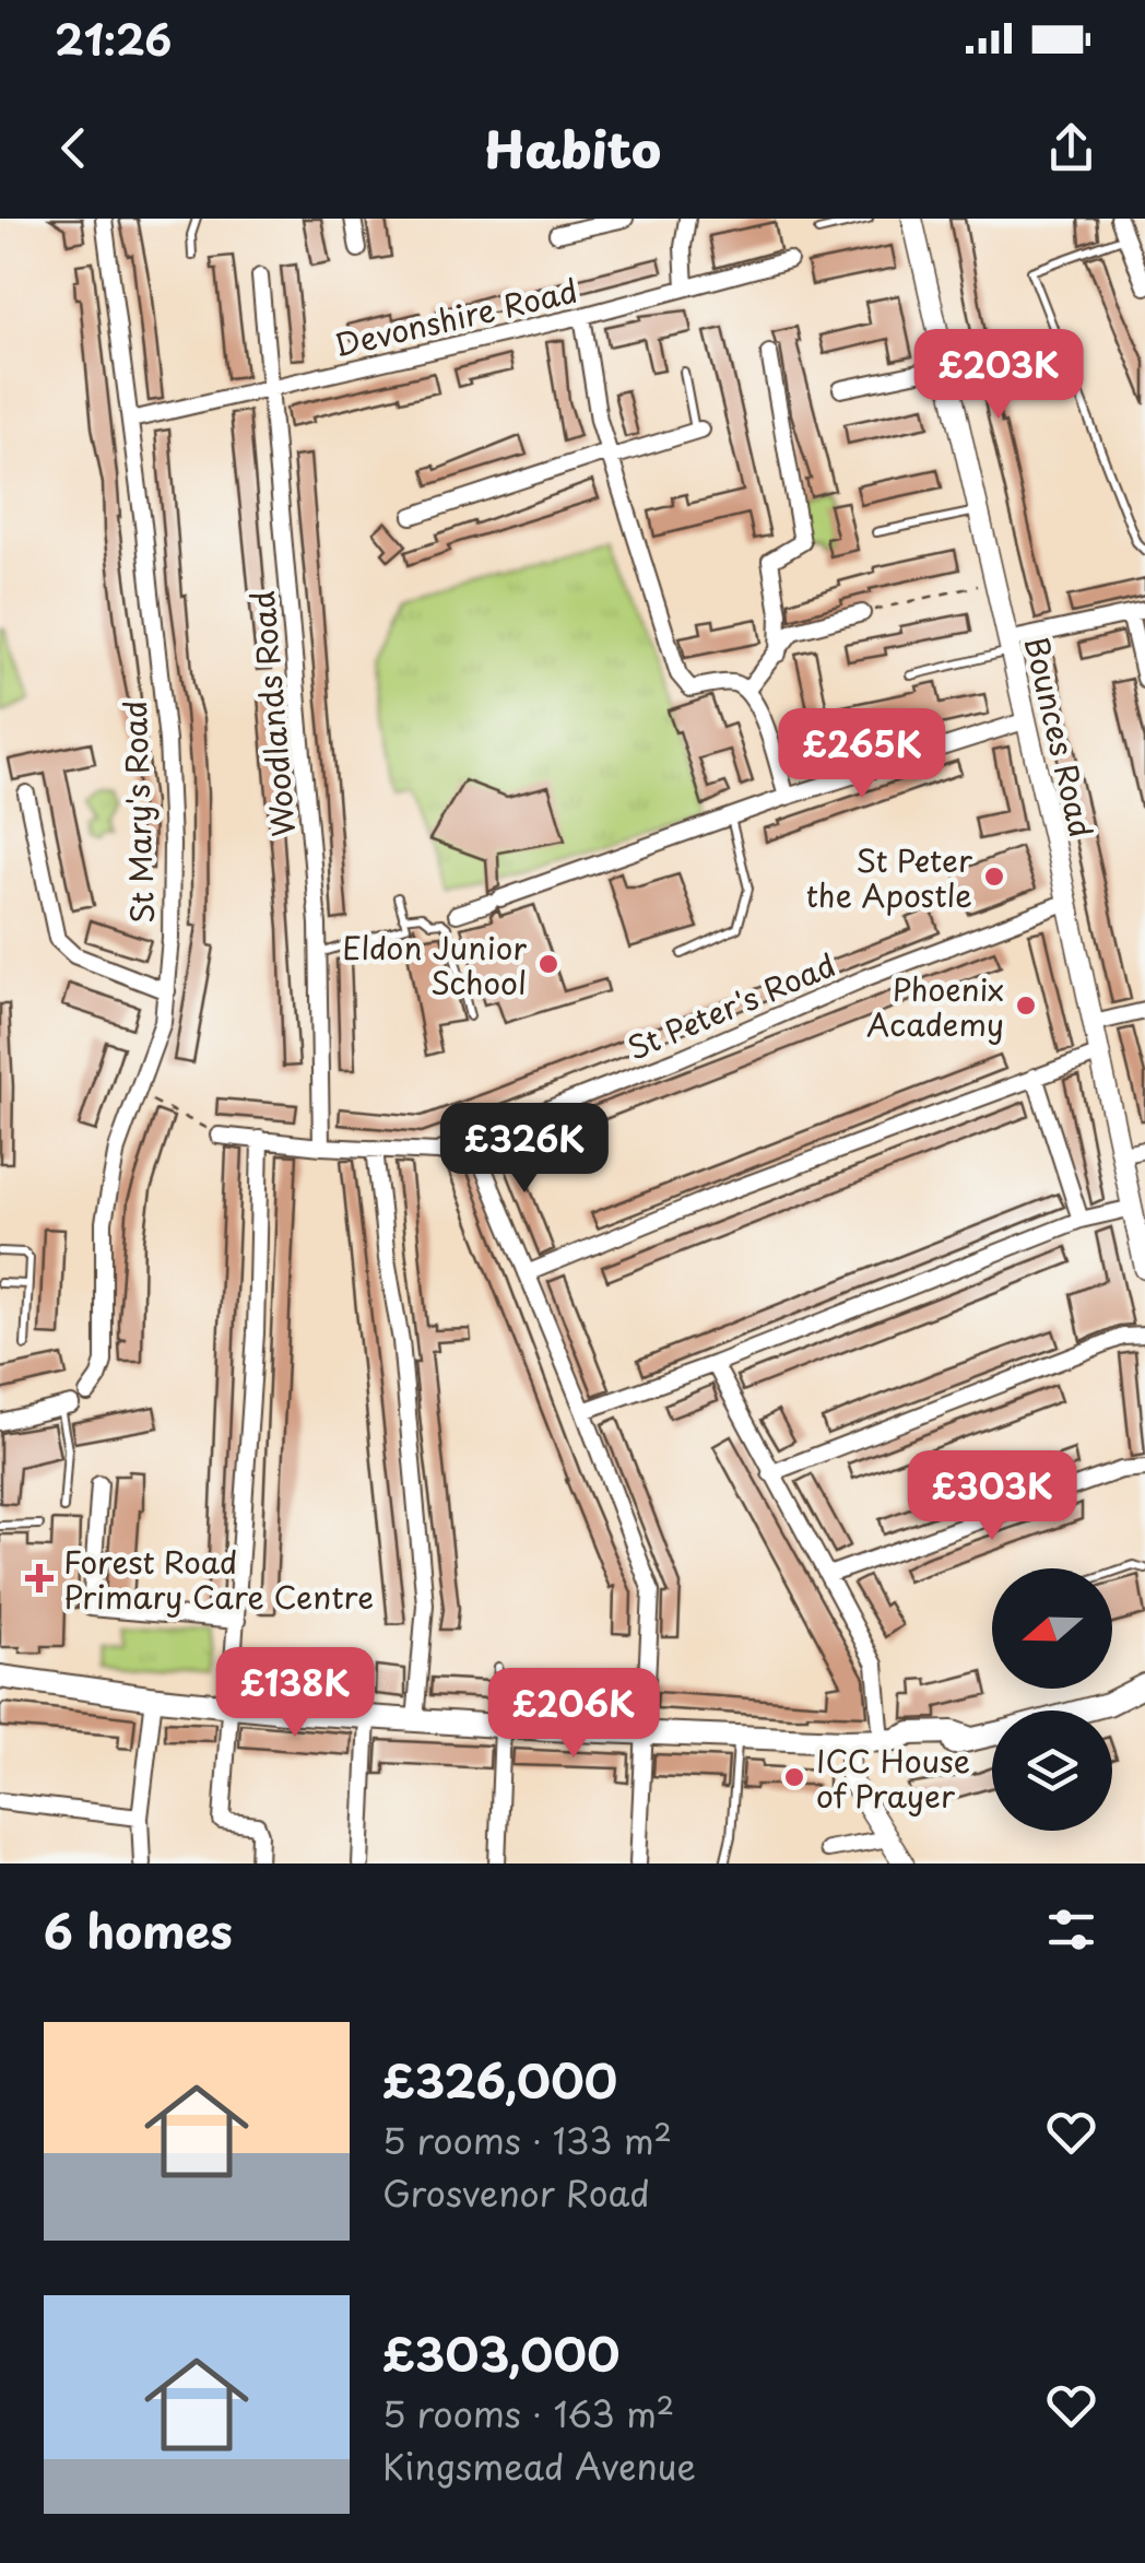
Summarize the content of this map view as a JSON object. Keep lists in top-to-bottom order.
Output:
{
  "streets": {
    "street": [
      "Devonshire Road",
      "Woodlands Road",
      "Bounces Road",
      "St Mary's Road",
      "St Peter's Road"
    ]
  },
  "crossings": [
    ["Devonshire Road", "Woodlands Road"],
    ["Devonshire Road", "St Mary's Road"],
    ["Woodlands Road", "St Peter's Road"],
    ["Bounces Road", "St Peter's Road"]
  ],
  "places": {
    "other": [
      "St Peter the Apostle",
      "Eldon Junior School",
      "Phoenix Academy",
      "ICC House of Prayer"
    ],
    "health": ["Forest Road Primary Care Centre"]
  },
  "north": "left",
  "page": {
    "status": "21:26",
    "header": "Habito",
    "price": [
      "£203K",
      "£265K",
      "£326K",
      "£303K",
      "£138K",
      "£206K"
    ],
    "heading": "6 homes",
    "list": [
      {
        "name": "£326,000",
        "note": "5 rooms · 133 m² · Grosvenor Road"
      },
      {
        "name": "£303,000",
        "note": "5 rooms · 163 m² · Kingsmead Avenue"
      }
    ]
  }
}
